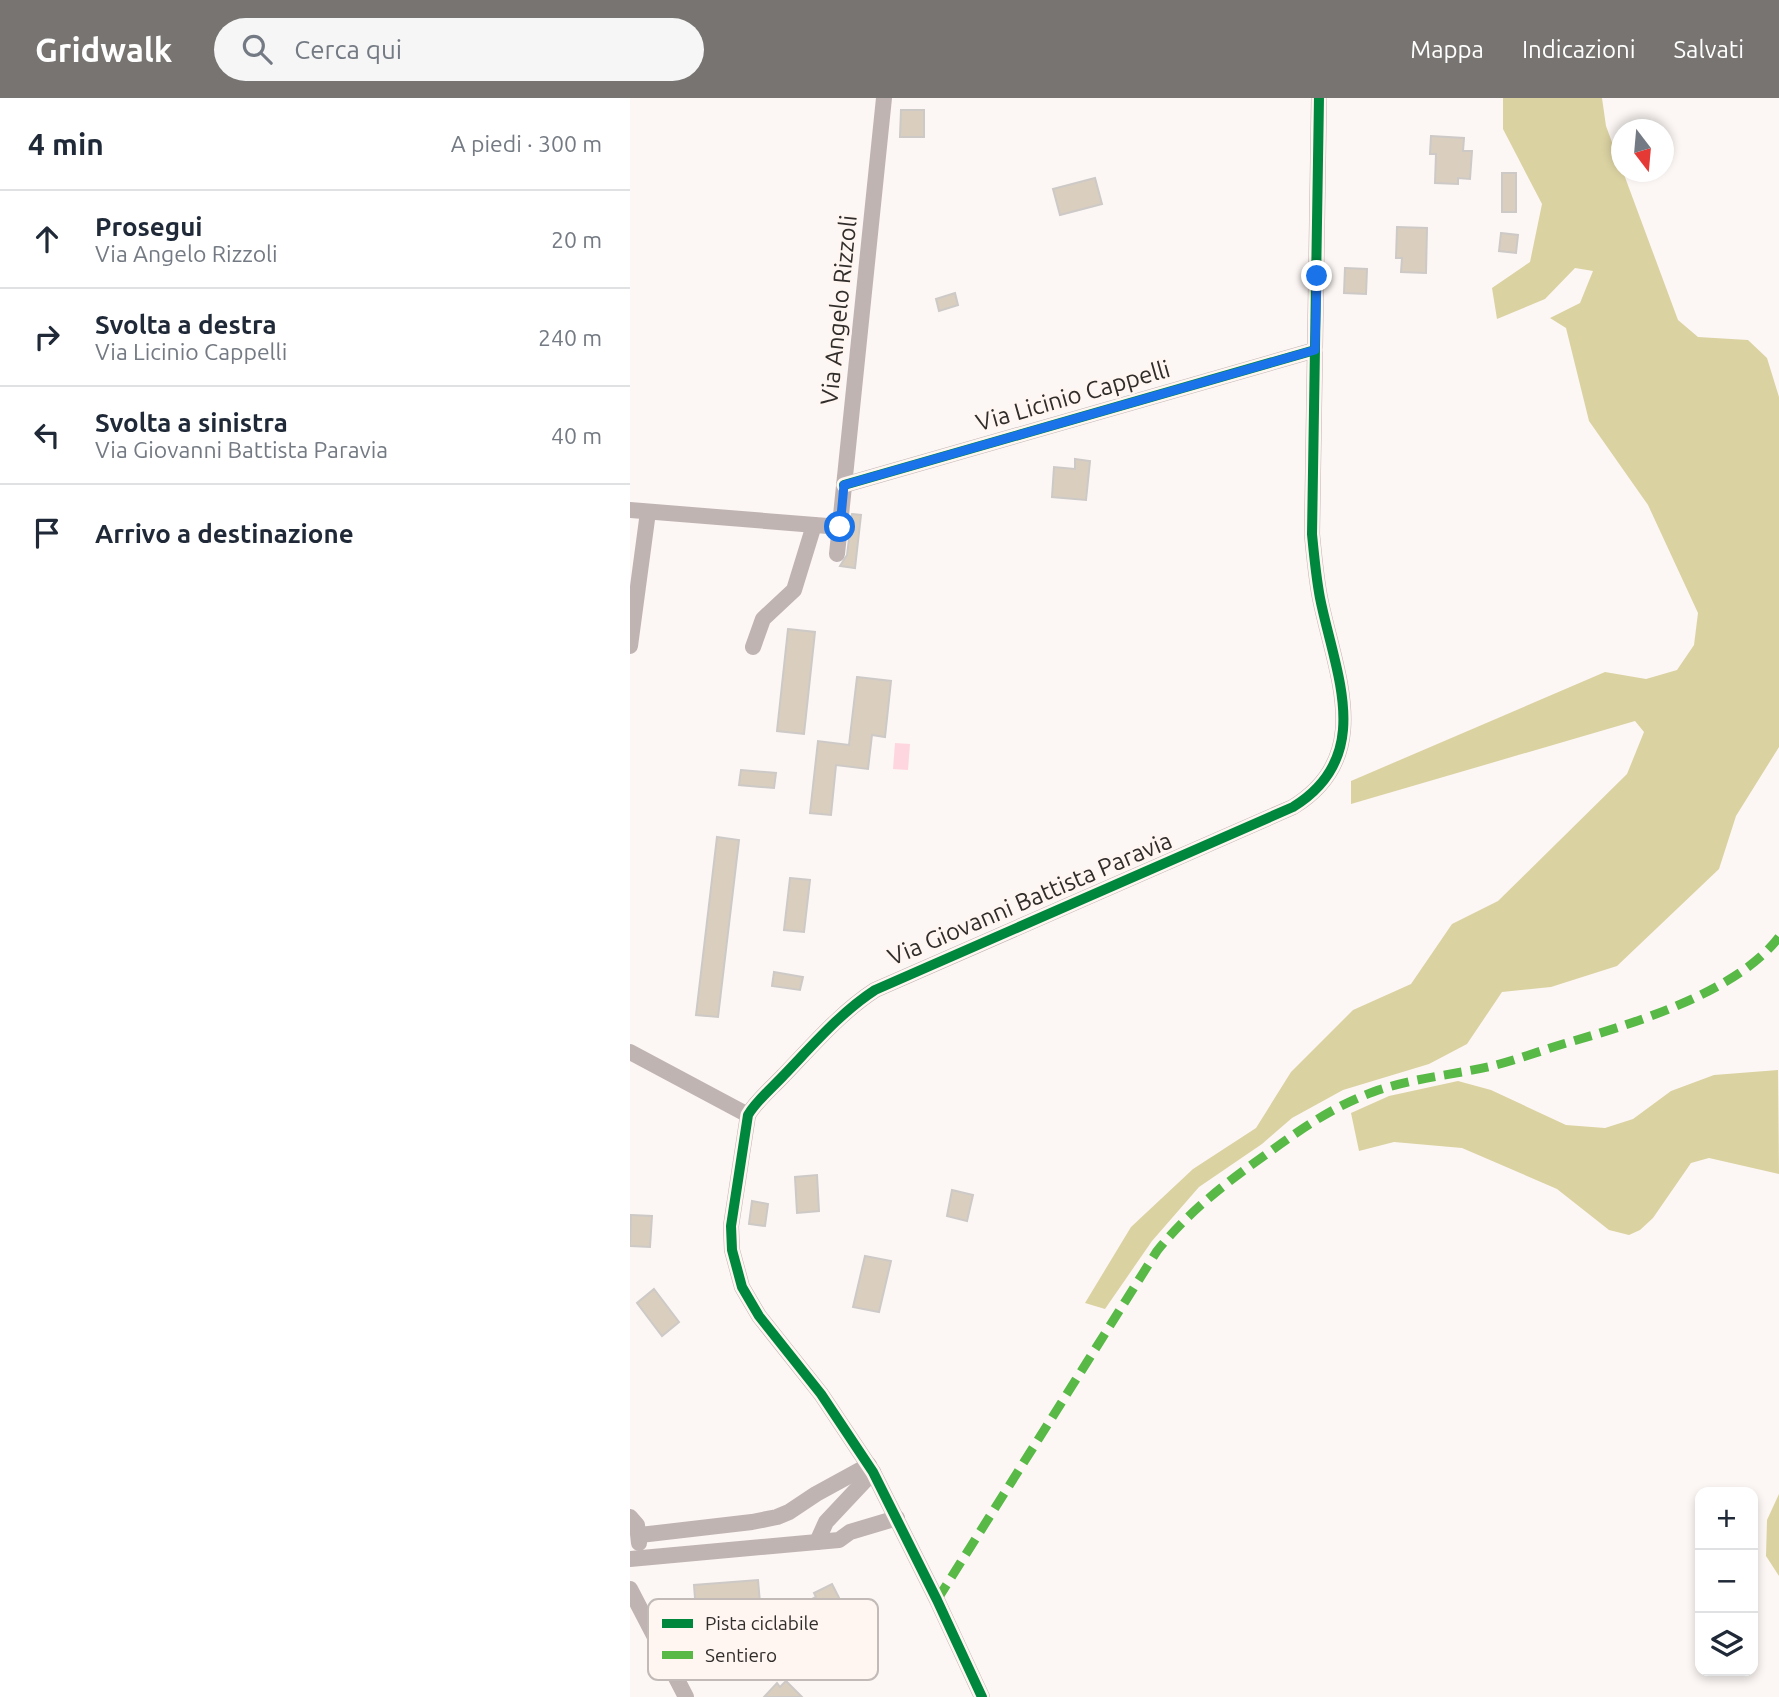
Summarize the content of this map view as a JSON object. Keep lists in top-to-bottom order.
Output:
{
  "streets": {
    "street": ["Via Angelo Rizzoli", "Via Licinio Cappelli", "Via Giovanni Battista Paravia"]
  },
  "crossings": [
    ["Via Angelo Rizzoli", "Via Licinio Cappelli"],
    ["Via Licinio Cappelli", "Via Giovanni Battista Paravia"]
  ],
  "legend": ["Pista ciclabile", "Sentiero"],
  "north": "bottom",
  "page": {
    "header": "Gridwalk",
    "search": "Cerca qui",
    "nav": ["Mappa", "Indicazioni", "Salvati"],
    "heading": ["4 min", "A piedi · 300 m"],
    "list": [
      ["Prosegui", "Via Angelo Rizzoli", "20 m"],
      ["Svolta a destra", "Via Licinio Cappelli", "240 m"],
      ["Svolta a sinistra", "Via Giovanni Battista Paravia", "40 m"],
      "Arrivo a destinazione"
    ],
    "map_buttons": ["+", "−"]
  }
}
